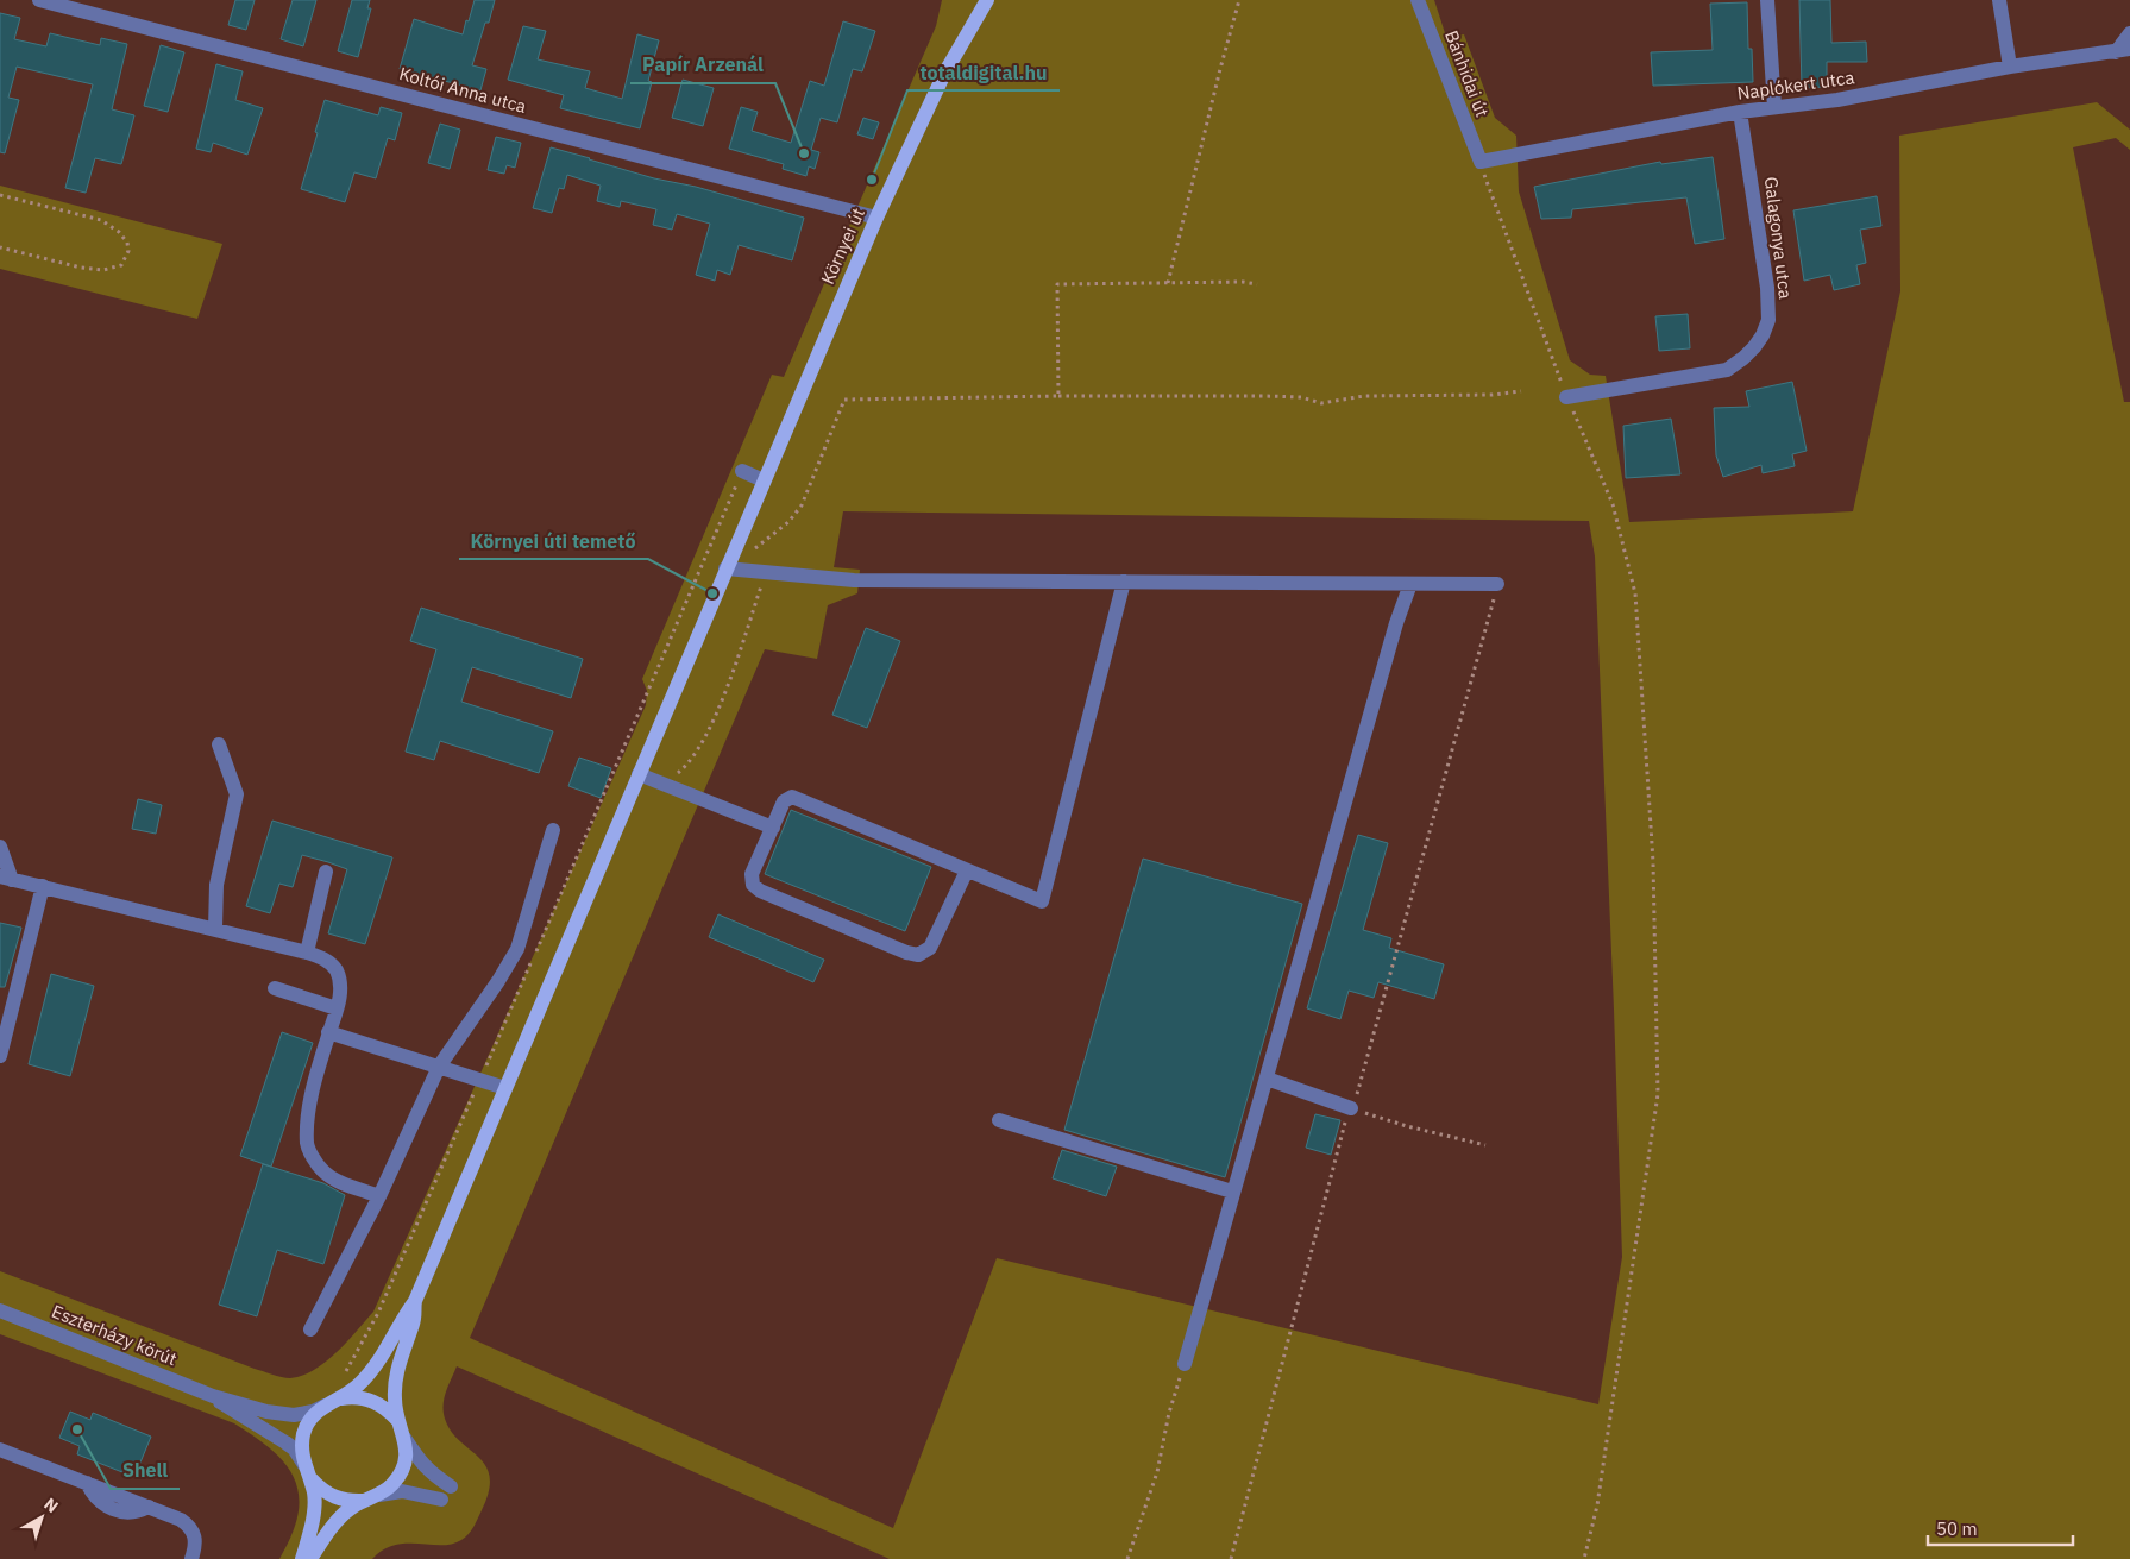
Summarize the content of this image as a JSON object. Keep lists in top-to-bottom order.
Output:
{
  "streets": {
    "main road": ["Környei út"],
    "street": [
      "Bánhidai út",
      "Naplókert utca",
      "Koltói Anna utca",
      "Galagonya utca",
      "Eszterházy körút"
    ]
  },
  "crossings": [
    ["Bánhidai út", "Naplókert utca"],
    ["Naplókert utca", "Galagonya utca"],
    ["Koltói Anna utca", "Környei út"]
  ],
  "places": [
    "Papír Arzenál",
    "totaldigital.hu",
    "Környei úti temető",
    "Shell"
  ],
  "scale_bar": "50 m",
  "north": "top right"
}
